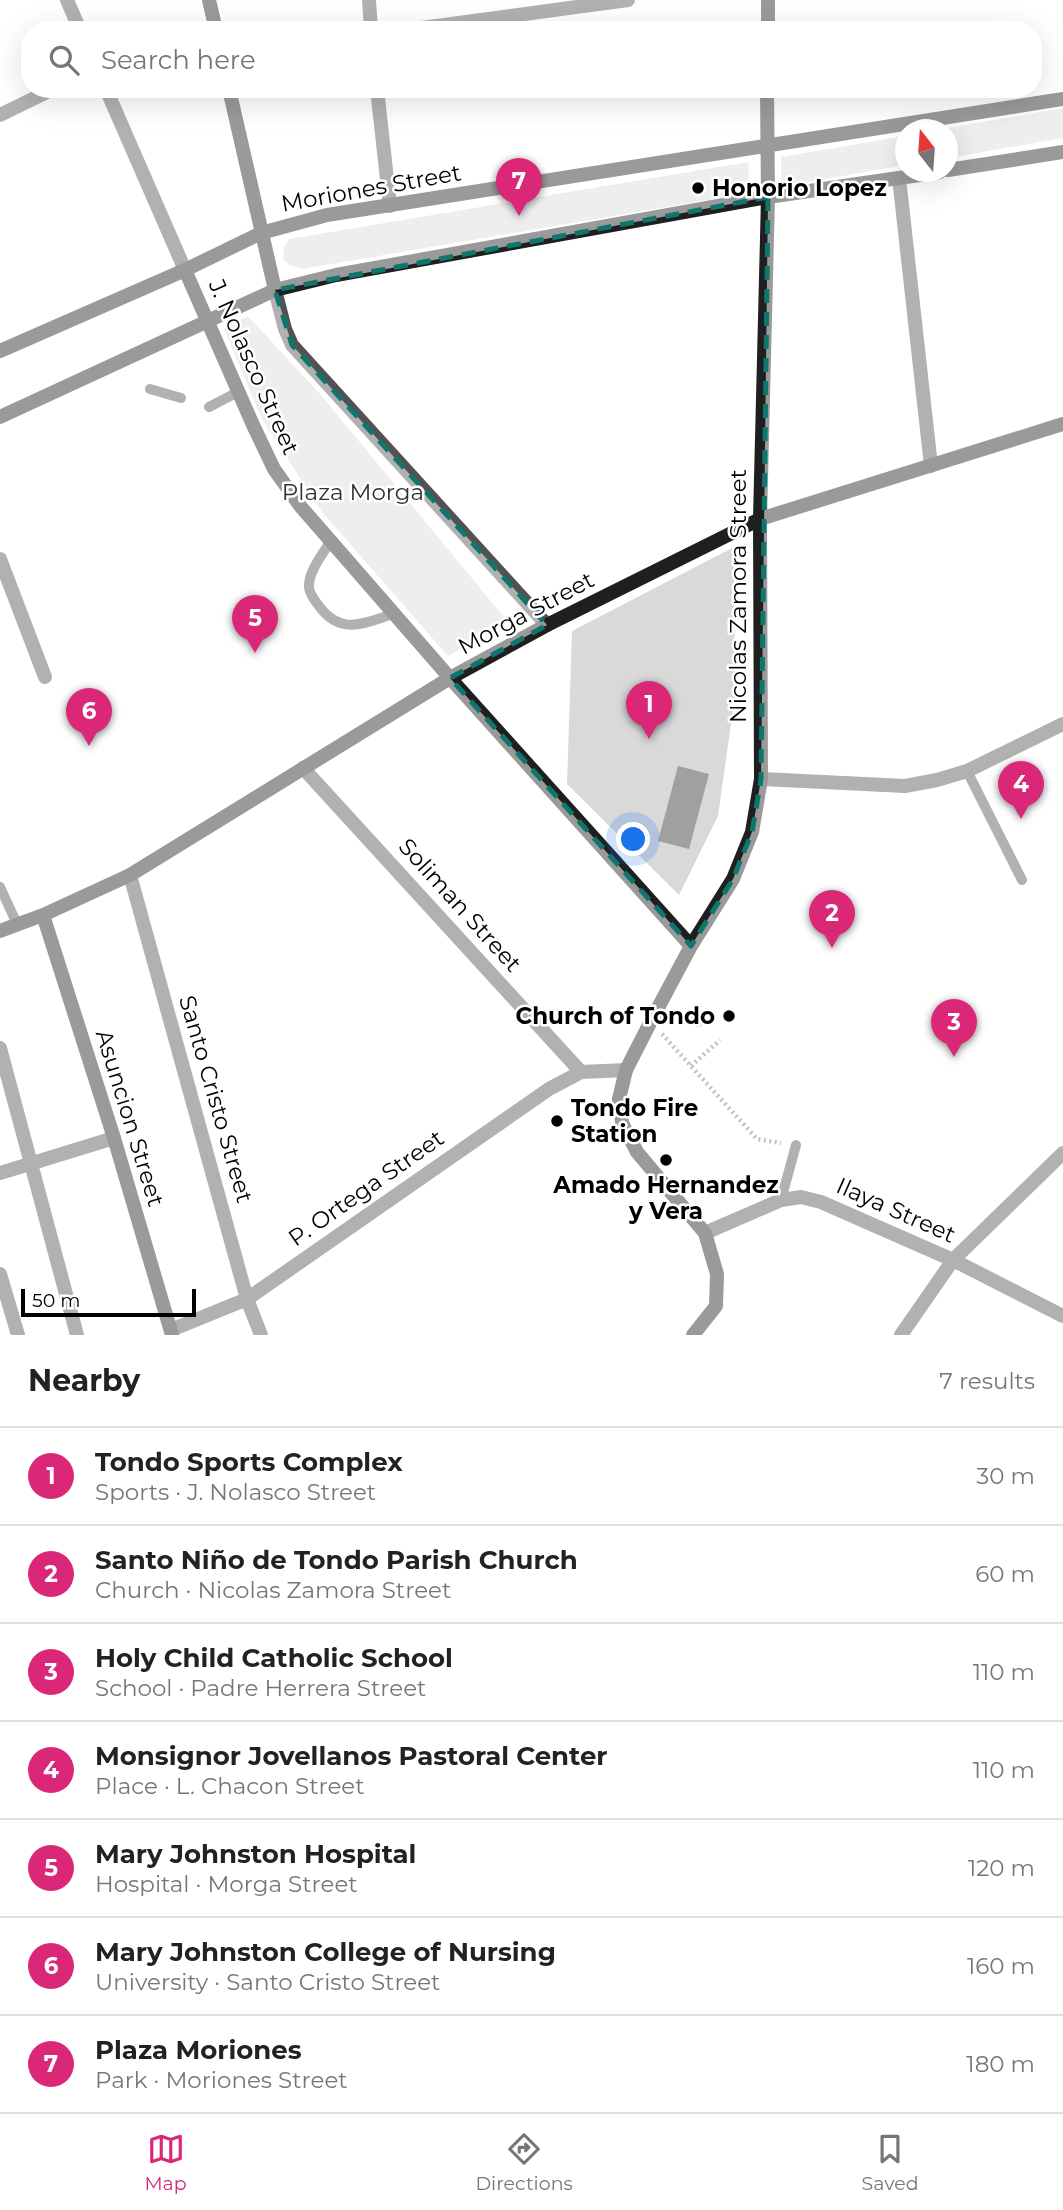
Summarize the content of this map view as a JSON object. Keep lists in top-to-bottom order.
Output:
{
  "streets": {
    "street": [
      "Moriones Street",
      "J. Nolasco Street",
      "Nicolas Zamora Street",
      "Morga Street",
      "Soliman Street",
      "Santo Cristo Street",
      "Asuncion Street",
      "P. Ortega Street",
      "Ilaya Street"
    ]
  },
  "crossings": [
    ["Moriones Street", "J. Nolasco Street"],
    ["Moriones Street", "Nicolas Zamora Street"],
    ["J. Nolasco Street", "Nicolas Zamora Street"],
    ["J. Nolasco Street", "Morga Street"],
    ["Nicolas Zamora Street", "Morga Street"],
    ["Nicolas Zamora Street", "Ilaya Street"],
    ["Morga Street", "Soliman Street"],
    ["Morga Street", "Santo Cristo Street"],
    ["Morga Street", "Asuncion Street"],
    ["Soliman Street", "P. Ortega Street"],
    ["Santo Cristo Street", "P. Ortega Street"],
    ["Asuncion Street", "P. Ortega Street"]
  ],
  "parks": ["Plaza Morga"],
  "places": [
    "Honorio Lopez",
    "Church of Tondo",
    "Tondo Fire Station",
    "Amado Hernandez y Vera"
  ],
  "scale_bar": "50 m",
  "north": "top",
  "page": {
    "search": "Search here",
    "pins": [
      "7",
      "5",
      "1",
      "6",
      "4",
      "2",
      "3"
    ],
    "scale": "50 m",
    "heading": ["Nearby", "7 results"],
    "list": [
      {
        "mark": "1",
        "name": "Tondo Sports Complex",
        "note": "Sports · J. Nolasco Street",
        "value": "30 m"
      },
      {
        "mark": "2",
        "name": "Santo Niño de Tondo Parish Church",
        "note": "Church · Nicolas Zamora Street",
        "value": "60 m"
      },
      {
        "mark": "3",
        "name": "Holy Child Catholic School",
        "note": "School · Padre Herrera Street",
        "value": "110 m"
      },
      {
        "mark": "4",
        "name": "Monsignor Jovellanos Pastoral Center",
        "note": "Place · L. Chacon Street",
        "value": "110 m"
      },
      {
        "mark": "5",
        "name": "Mary Johnston Hospital",
        "note": "Hospital · Morga Street",
        "value": "120 m"
      },
      {
        "mark": "6",
        "name": "Mary Johnston College of Nursing",
        "note": "University · Santo Cristo Street",
        "value": "160 m"
      },
      {
        "mark": "7",
        "name": "Plaza Moriones",
        "note": "Park · Moriones Street",
        "value": "180 m"
      }
    ],
    "nav": ["Map", "Directions", "Saved"]
  }
}
